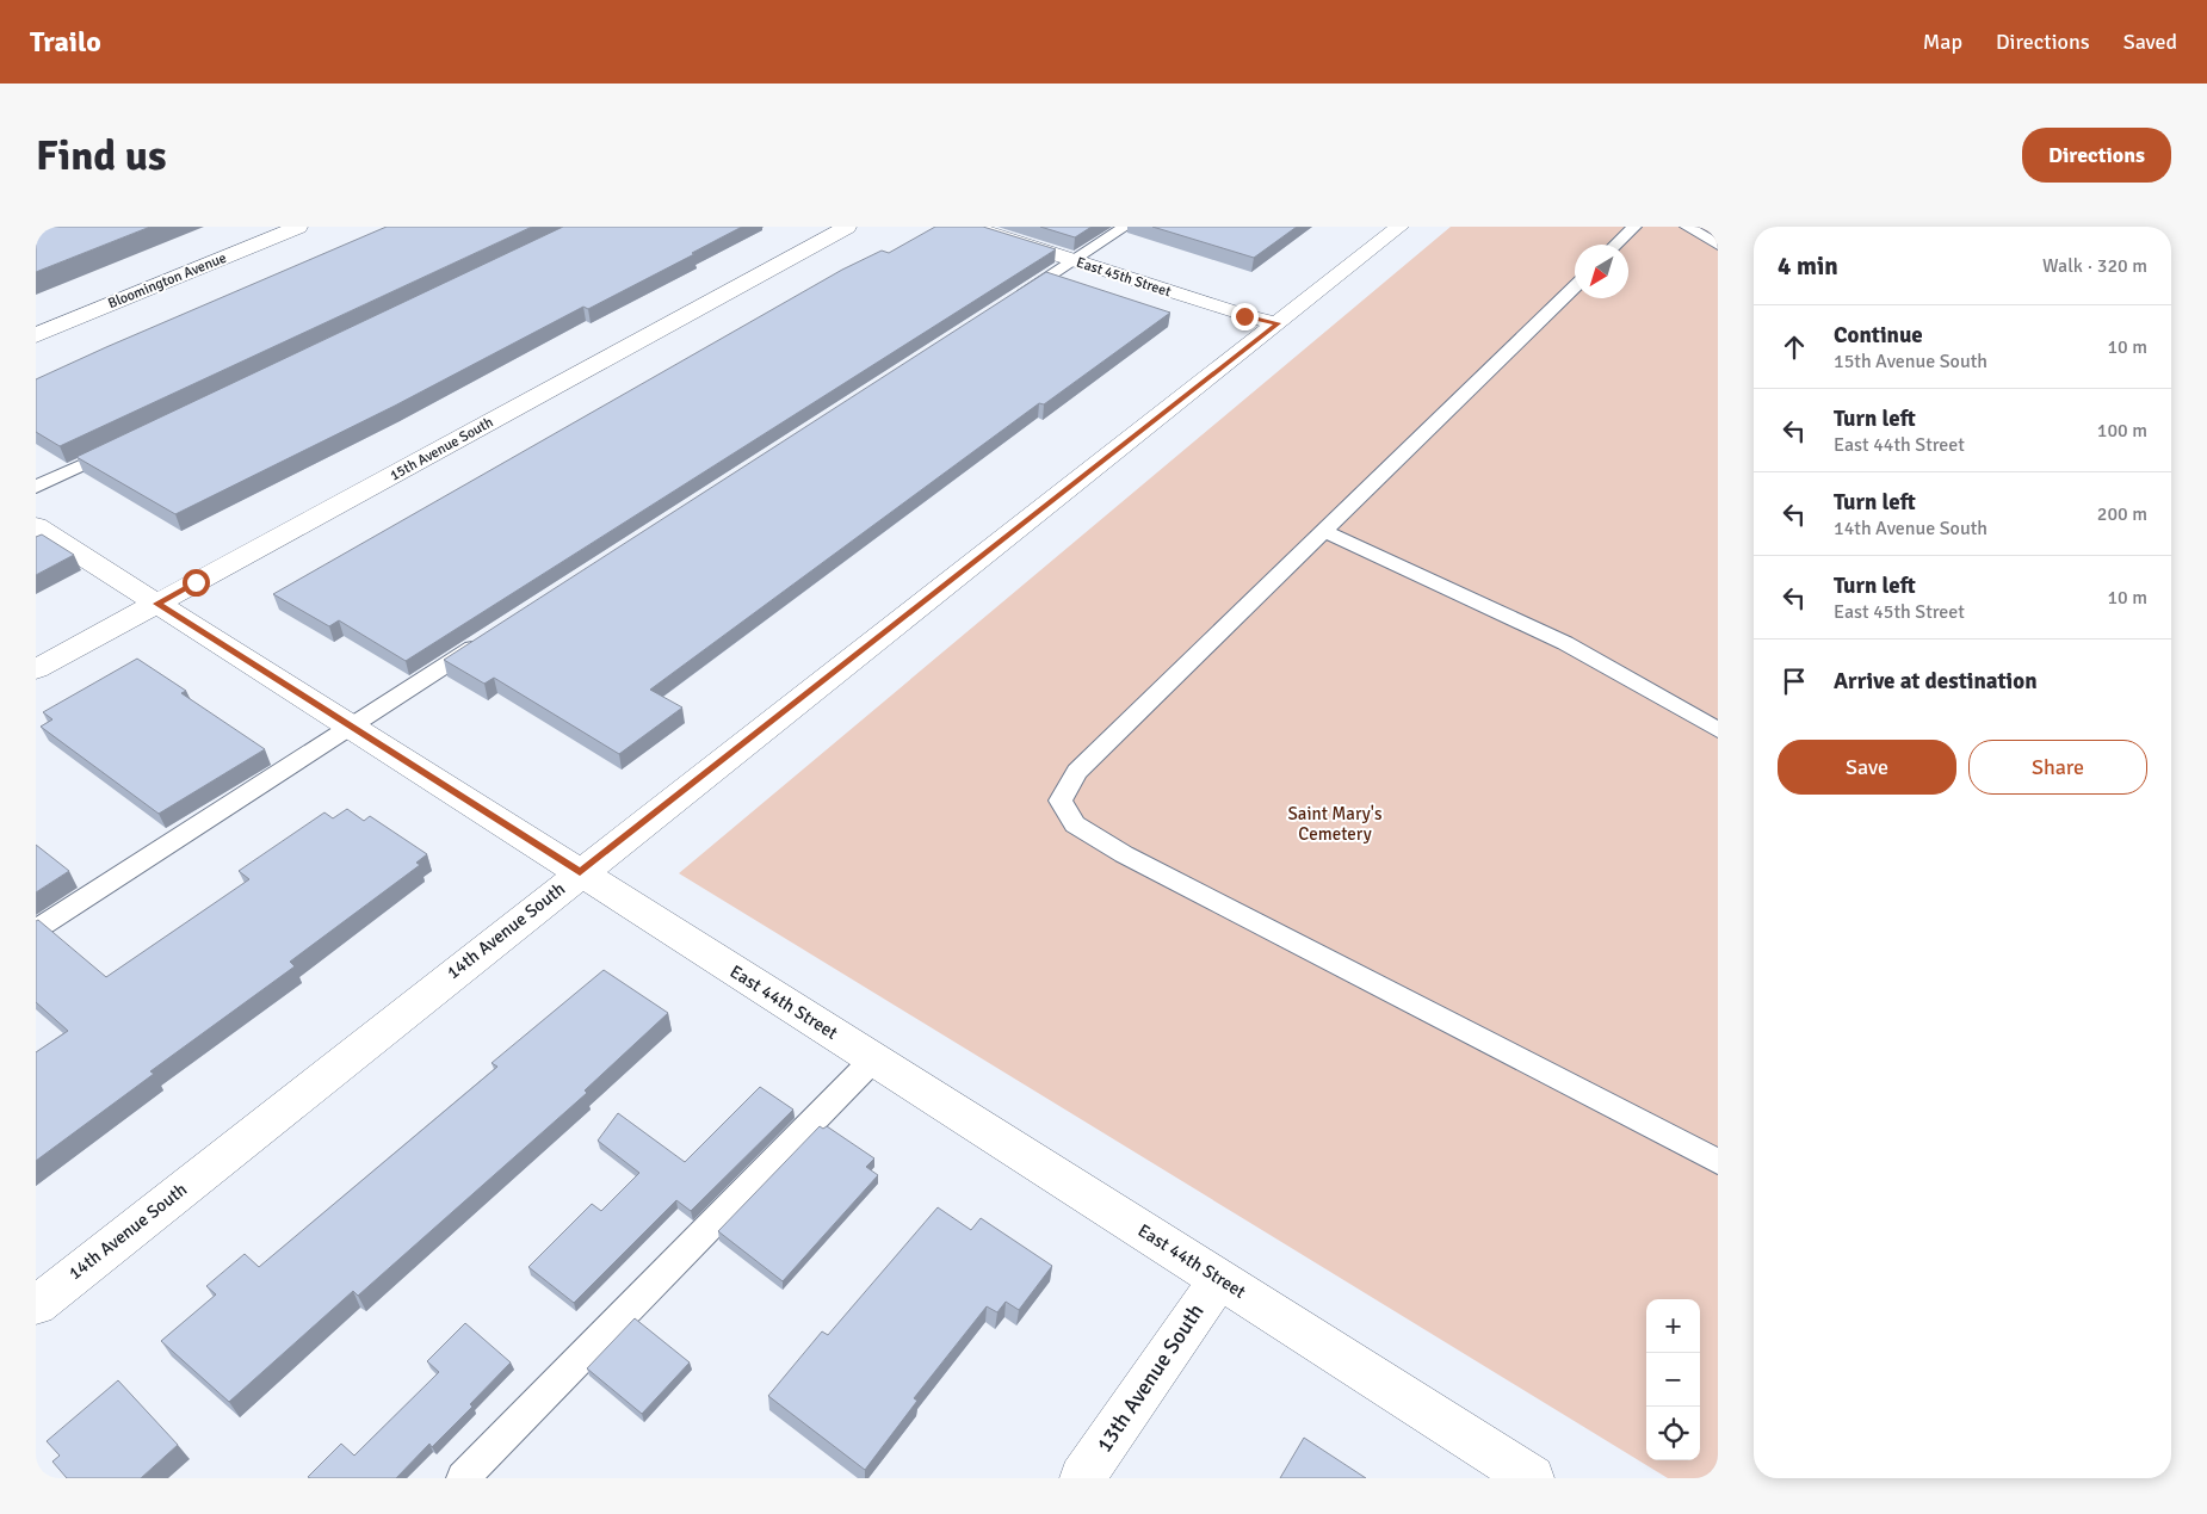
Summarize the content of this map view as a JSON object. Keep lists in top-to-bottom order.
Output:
{
  "streets": {
    "street": [
      "East 45th Street",
      "Bloomington Avenue",
      "15th Avenue South",
      "14th Avenue South",
      "East 44th Street",
      "13th Avenue South"
    ]
  },
  "crossings": [
    ["East 45th Street", "14th Avenue South"],
    ["15th Avenue South", "East 44th Street"],
    ["14th Avenue South", "East 44th Street"],
    ["East 44th Street", "13th Avenue South"]
  ],
  "parks": ["Saint Mary's Cemetery"],
  "north": "bottom left",
  "page": {
    "header": "Trailo",
    "nav": ["Map", "Directions", "Saved"],
    "buttons": [
      "Directions",
      ["Save", "Share"]
    ],
    "title": "Find us",
    "heading": ["4 min", "Walk · 320 m"],
    "list": [
      ["Continue", "15th Avenue South", "10 m"],
      ["Turn left", "East 44th Street", "100 m"],
      ["Turn left", "14th Avenue South", "200 m"],
      ["Turn left", "East 45th Street", "10 m"],
      "Arrive at destination"
    ],
    "map_buttons": ["+", "−"]
  }
}
